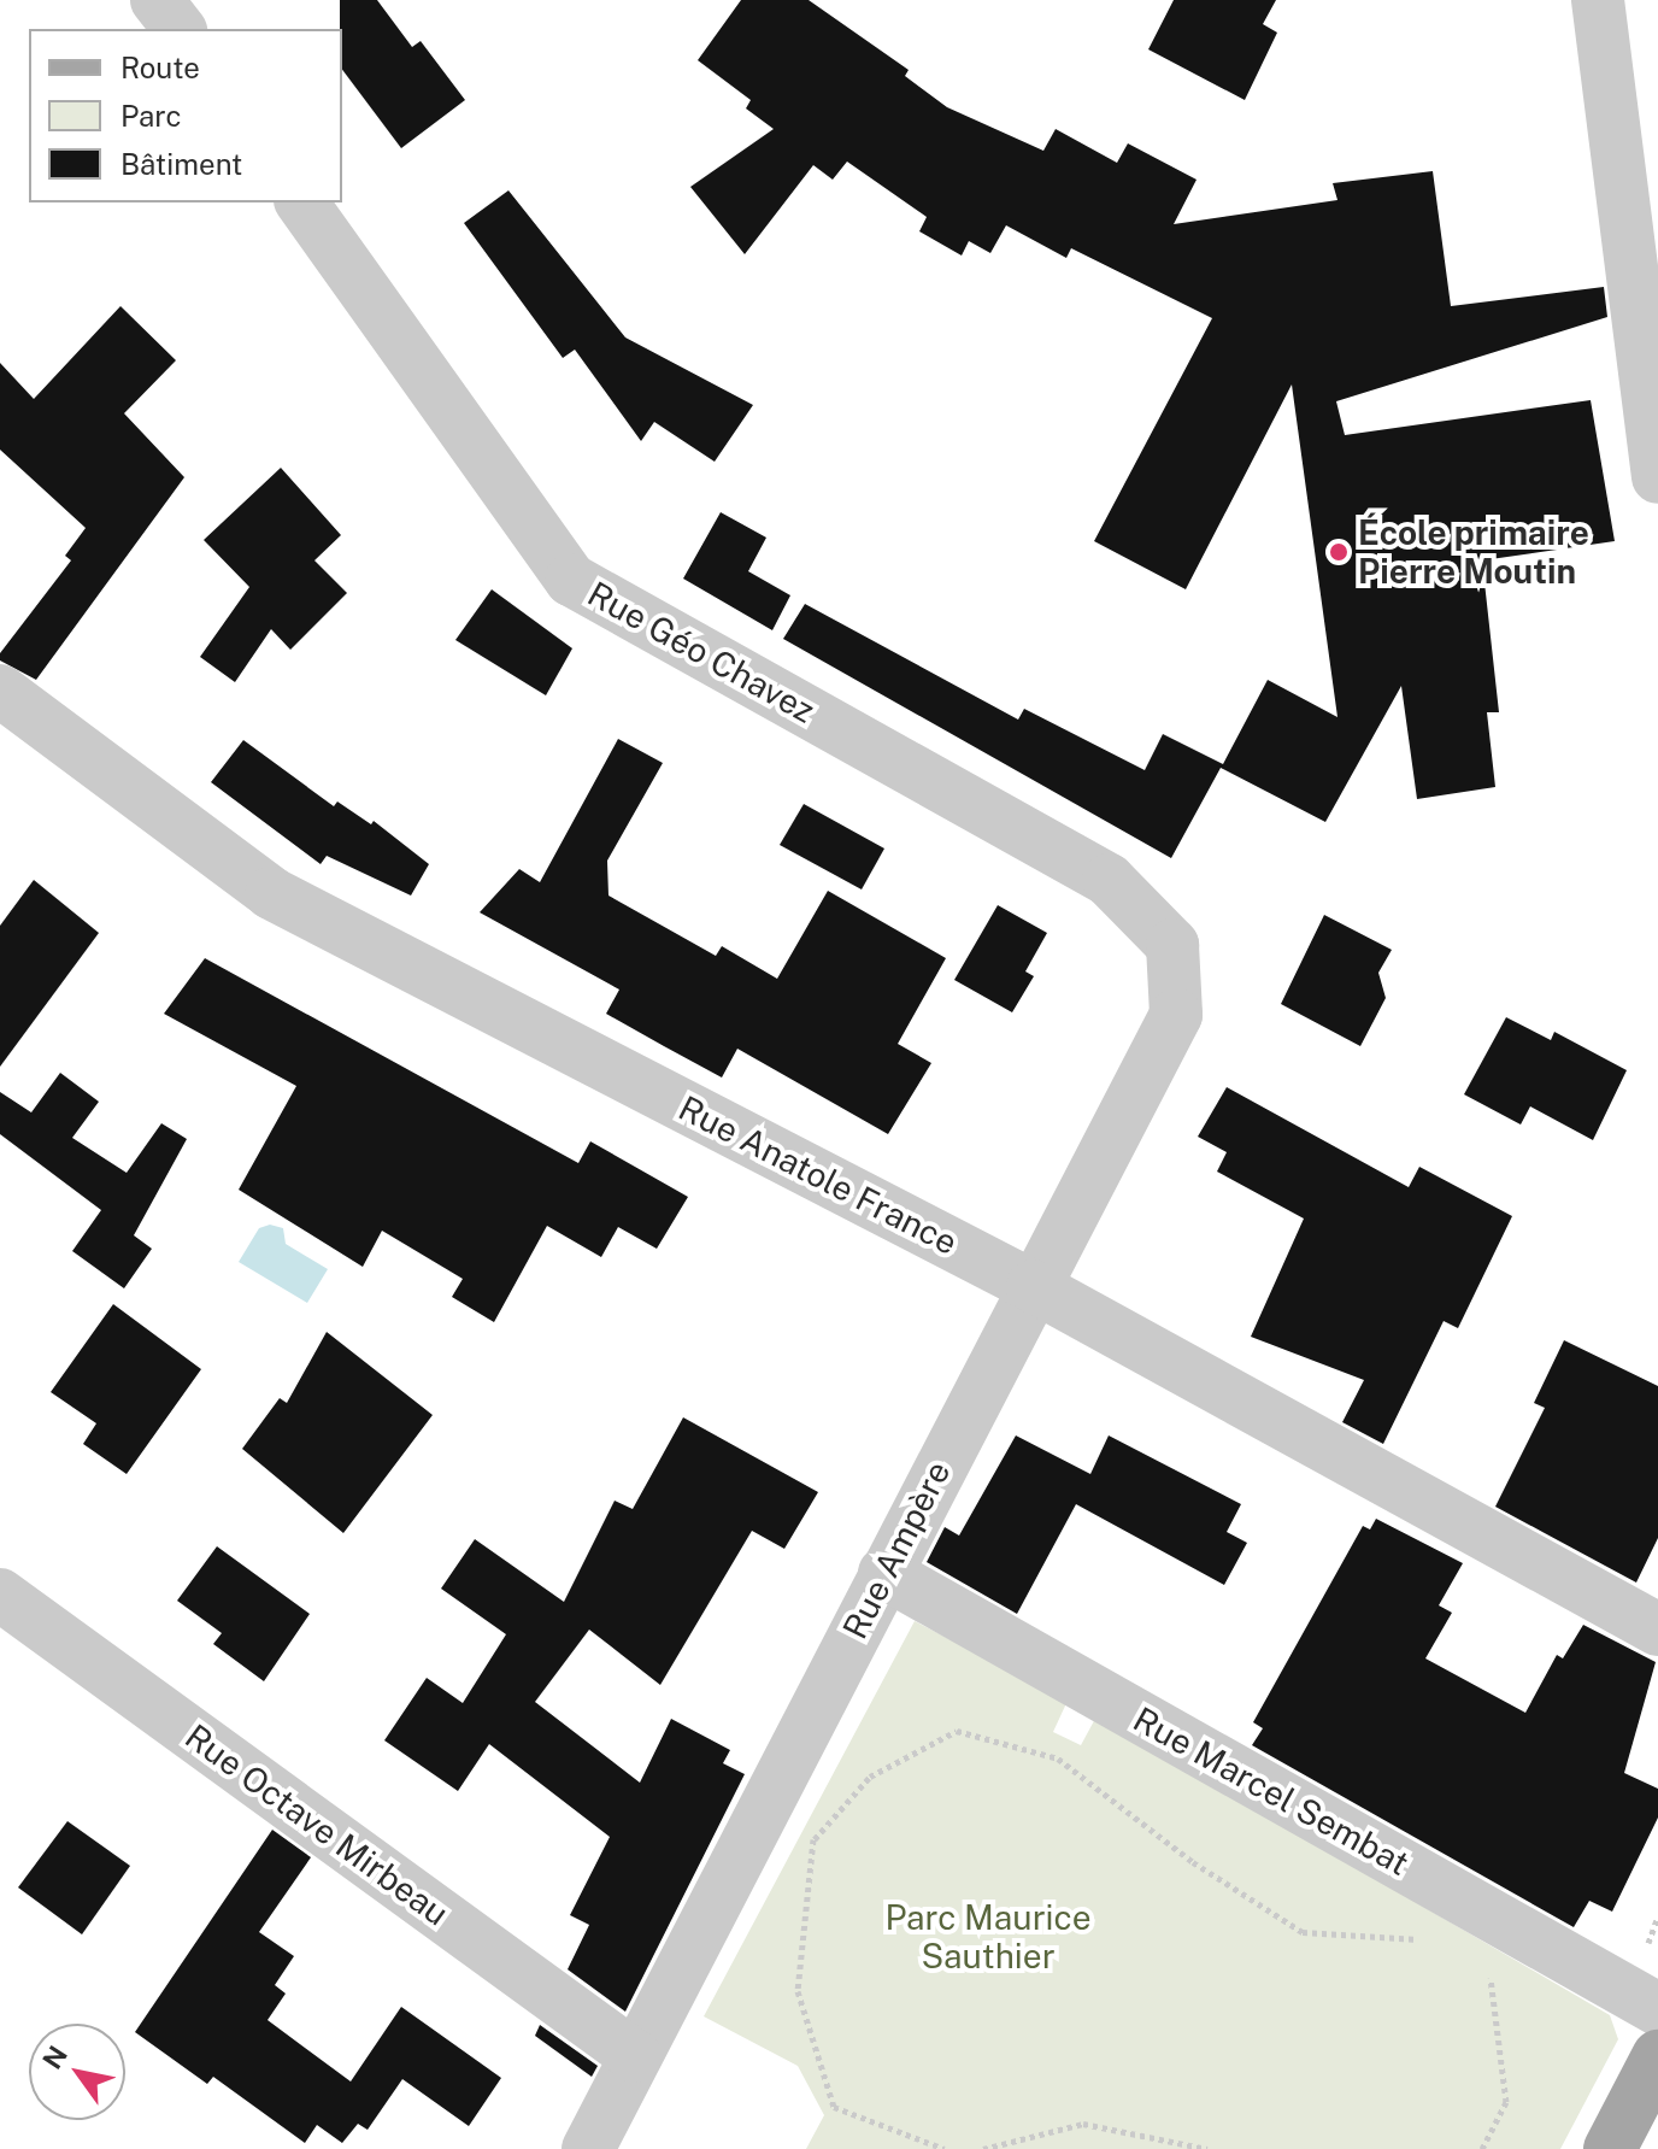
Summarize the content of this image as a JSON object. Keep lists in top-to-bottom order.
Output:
{
  "streets": {
    "street": [
      "Rue Géo Chavez",
      "Rue Anatole France",
      "Rue Ampère",
      "Rue Marcel Sembat",
      "Rue Octave Mirbeau"
    ]
  },
  "crossings": [
    ["Rue Géo Chavez", "Rue Ampère"],
    ["Rue Anatole France", "Rue Ampère"],
    ["Rue Ampère", "Rue Marcel Sembat"],
    ["Rue Ampère", "Rue Octave Mirbeau"]
  ],
  "parks": ["Parc Maurice Sauthier"],
  "places": ["École primaire Pierre Moutin"],
  "legend": ["Route", "Parc", "Bâtiment"],
  "north": "top left"
}
